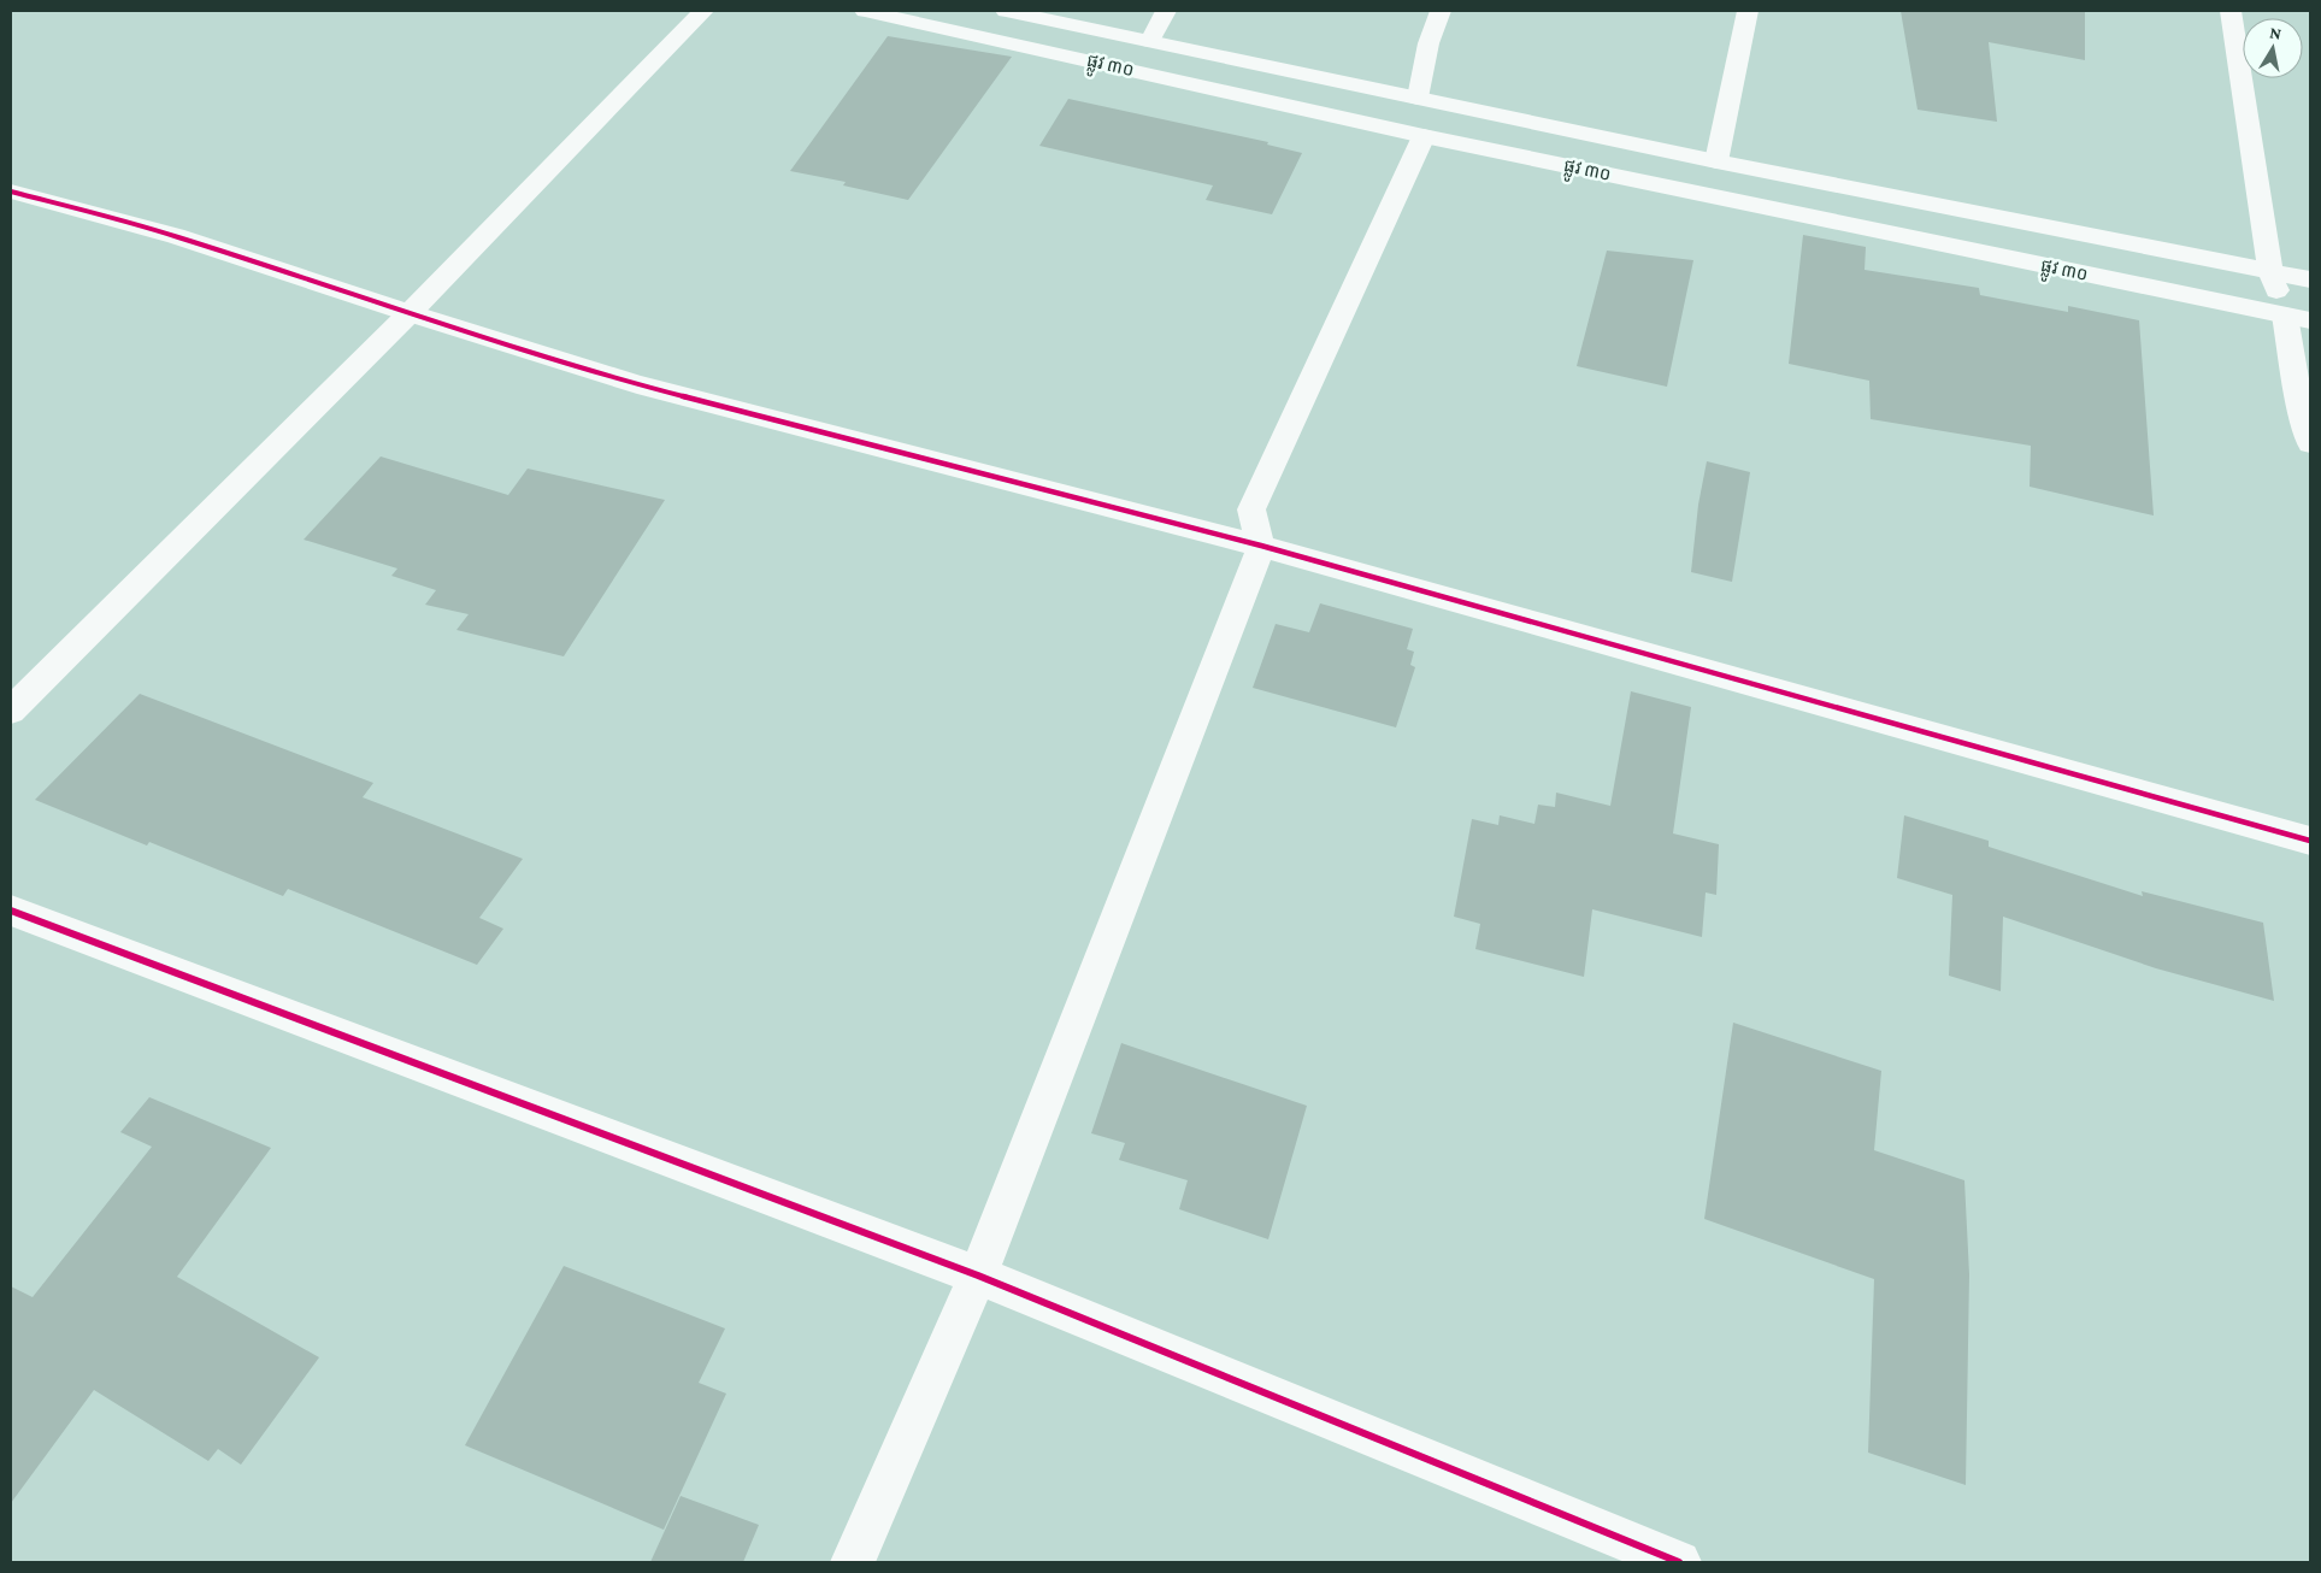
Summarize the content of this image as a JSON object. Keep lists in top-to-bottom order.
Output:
{
  "streets": {
    "street": ["ផ្លូវ ៣០"]
  },
  "north": "top"
}
